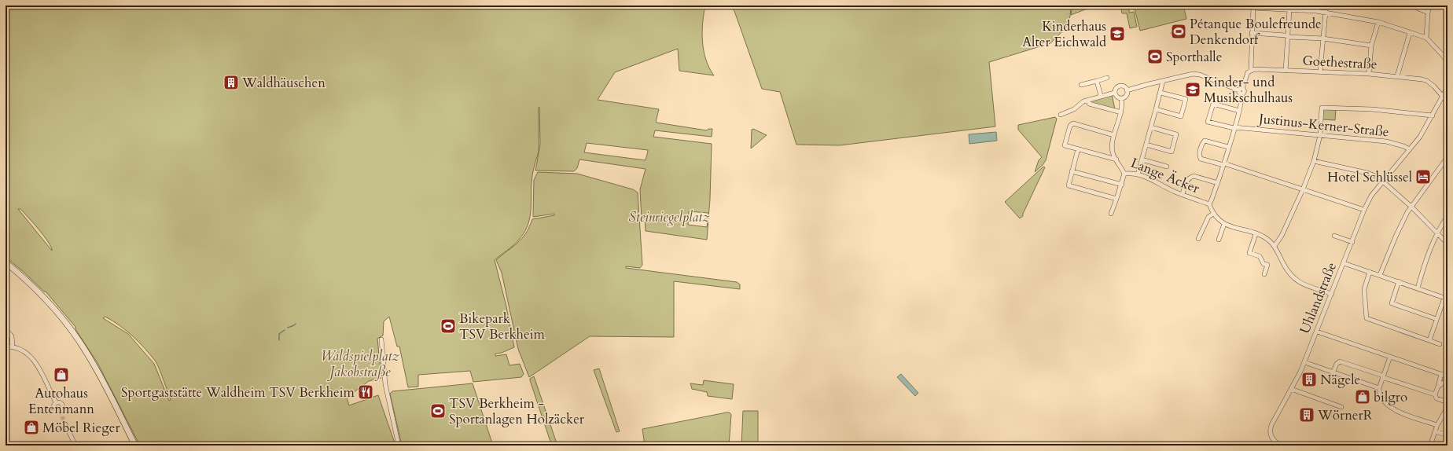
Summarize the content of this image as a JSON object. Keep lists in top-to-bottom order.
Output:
{
  "streets": {
    "street": [
      "Goethestraße",
      "Justinus-Kerner-Straße",
      "Lange Äcker",
      "Uhlandstraße"
    ]
  },
  "crossings": [
    ["Goethestraße", "Uhlandstraße"],
    ["Justinus-Kerner-Straße", "Uhlandstraße"],
    ["Lange Äcker", "Uhlandstraße"]
  ],
  "parks": ["Steinriegelplatz", "Waldspielplatz Jakobstraße"],
  "places": {
    "sports": [
      "Pétanque Boulefreunde Denkendorf",
      "Sporthalle",
      "Bikepark TSV Berkheim",
      "TSV Berkheim - Sportanlagen Holzäcker"
    ],
    "school or university": ["Kinderhaus Alter Eichwald", "Kinder- und Musikschulhaus"],
    "building": ["Waldhäuschen", "Nägele", "WörnerR"],
    "hotel": ["Hotel Schlüssel"],
    "shop": ["Autohaus Entenmann", "bilgro", "Möbel Rieger"],
    "restaurant": ["Sportgaststätte Waldheim TSV Berkheim"]
  }
}
